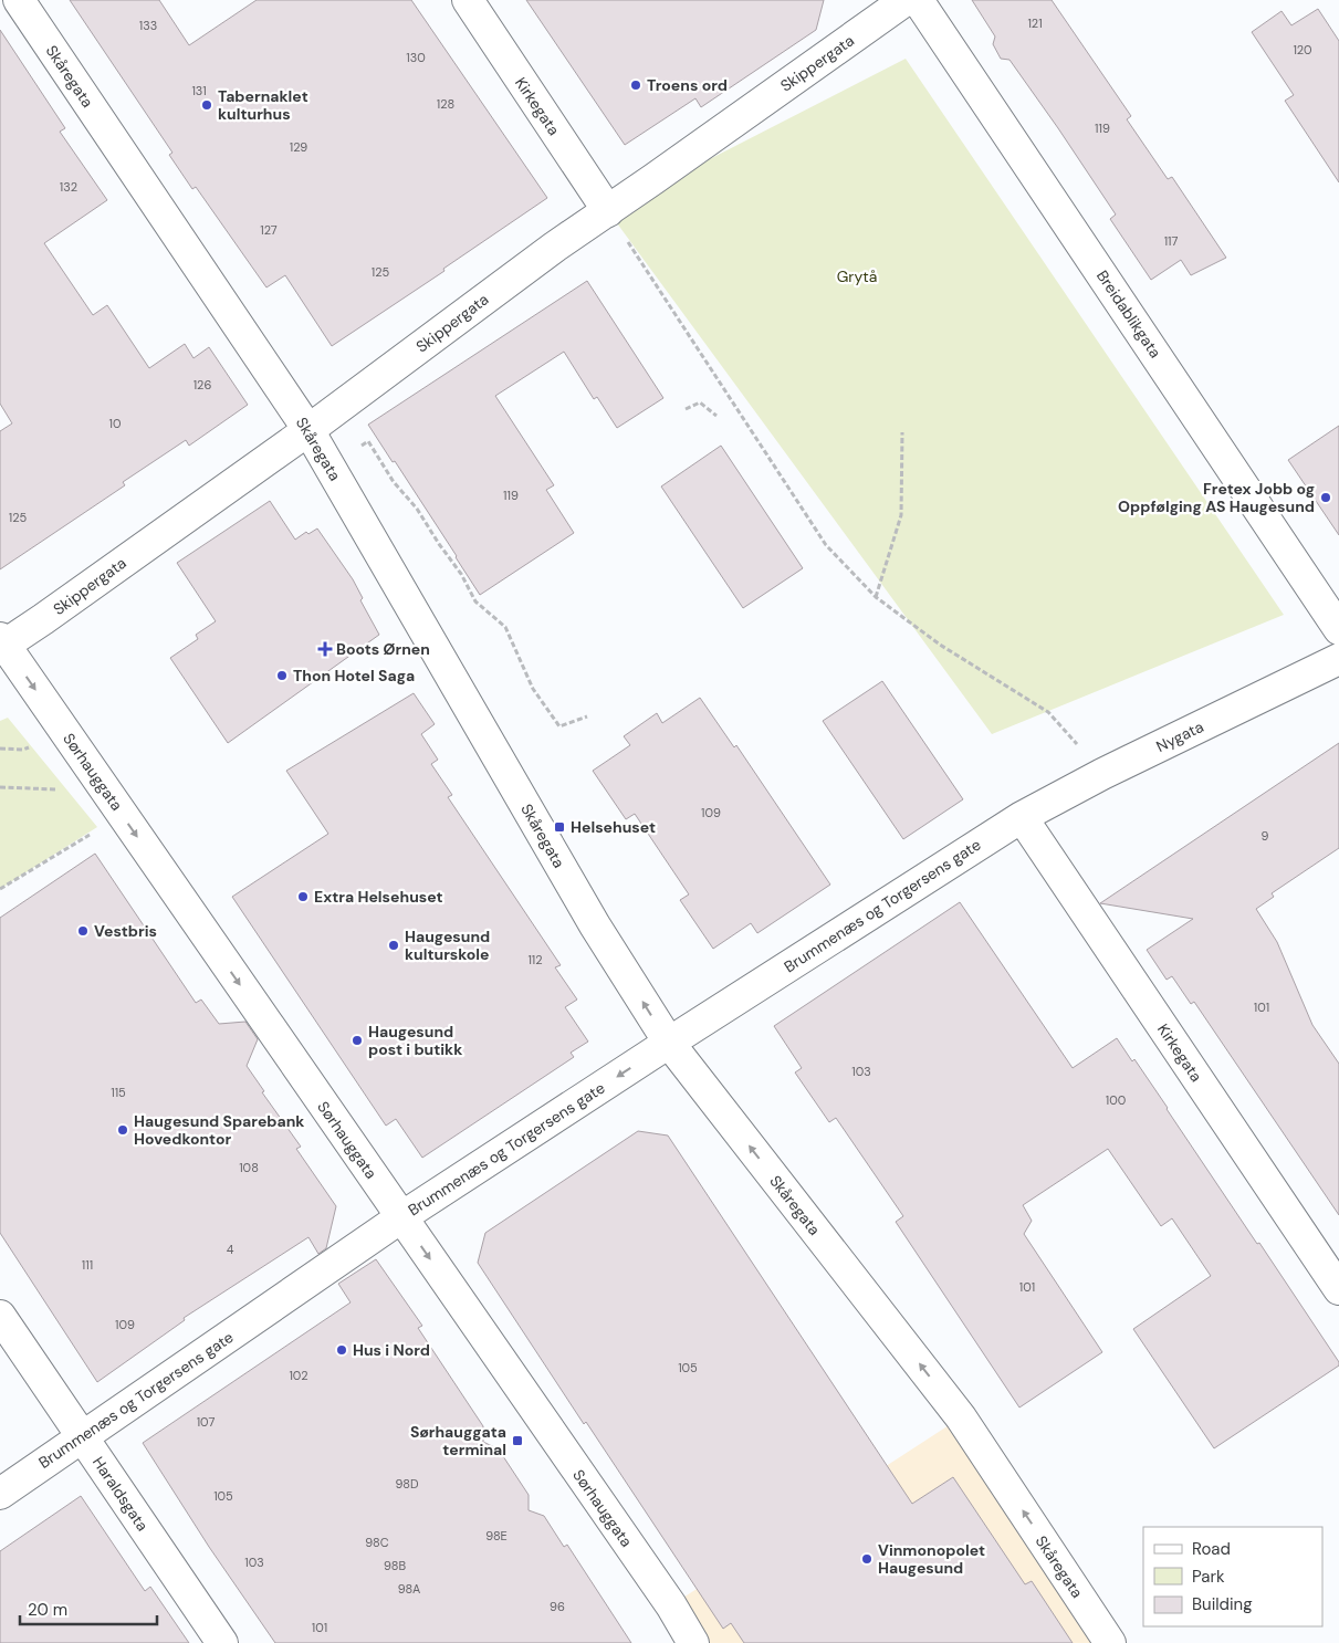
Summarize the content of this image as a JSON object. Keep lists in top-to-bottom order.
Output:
{
  "streets": {
    "street": [
      "Skippergata",
      "Skåregata",
      "Kirkegata",
      "Breidablikgata",
      "Nygata",
      "Sørhauggata",
      "Brummenæs og Torgersens gate",
      "Haraldsgata"
    ]
  },
  "crossings": [
    ["Skippergata", "Skåregata"],
    ["Skippergata", "Kirkegata"],
    ["Skippergata", "Sørhauggata"],
    ["Skåregata", "Brummenæs og Torgersens gate"],
    ["Kirkegata", "Nygata"],
    ["Kirkegata", "Brummenæs og Torgersens gate"],
    ["Nygata", "Brummenæs og Torgersens gate"],
    ["Sørhauggata", "Brummenæs og Torgersens gate"],
    ["Brummenæs og Torgersens gate", "Haraldsgata"]
  ],
  "one_way": ["Skåregata", "Sørhauggata"],
  "parks": ["Grytå"],
  "places": {
    "other": [
      "Troens ord",
      "Tabernaklet kulturhus",
      "Fretex Jobb og Oppfølging AS Haugesund",
      "Thon Hotel Saga",
      "Extra Helsehuset",
      "Vestbris",
      "Haugesund kulturskole",
      "Haugesund post i butikk",
      "Haugesund Sparebank Hovedkontor",
      "Hus i Nord",
      "Vinmonopolet Haugesund"
    ],
    "health": ["Boots Ørnen"],
    "transit": ["Helsehuset", "Sørhauggata terminal"]
  },
  "house_numbers": [
    "121",
    "133",
    "120",
    "130",
    "131",
    "128",
    "119",
    "129",
    "132",
    "127",
    "117",
    "125",
    "126",
    "10",
    "119",
    "125",
    "109",
    "9",
    "112",
    "101",
    "103",
    "115",
    "100",
    "108",
    "4",
    "111",
    "101",
    "109",
    "105",
    "102",
    "107",
    "98D",
    "105",
    "98E",
    "98C",
    "103",
    "98B",
    "98A",
    "96",
    "101"
  ],
  "legend": ["Road", "Park", "Building"],
  "scale_bar": "20 m"
}
